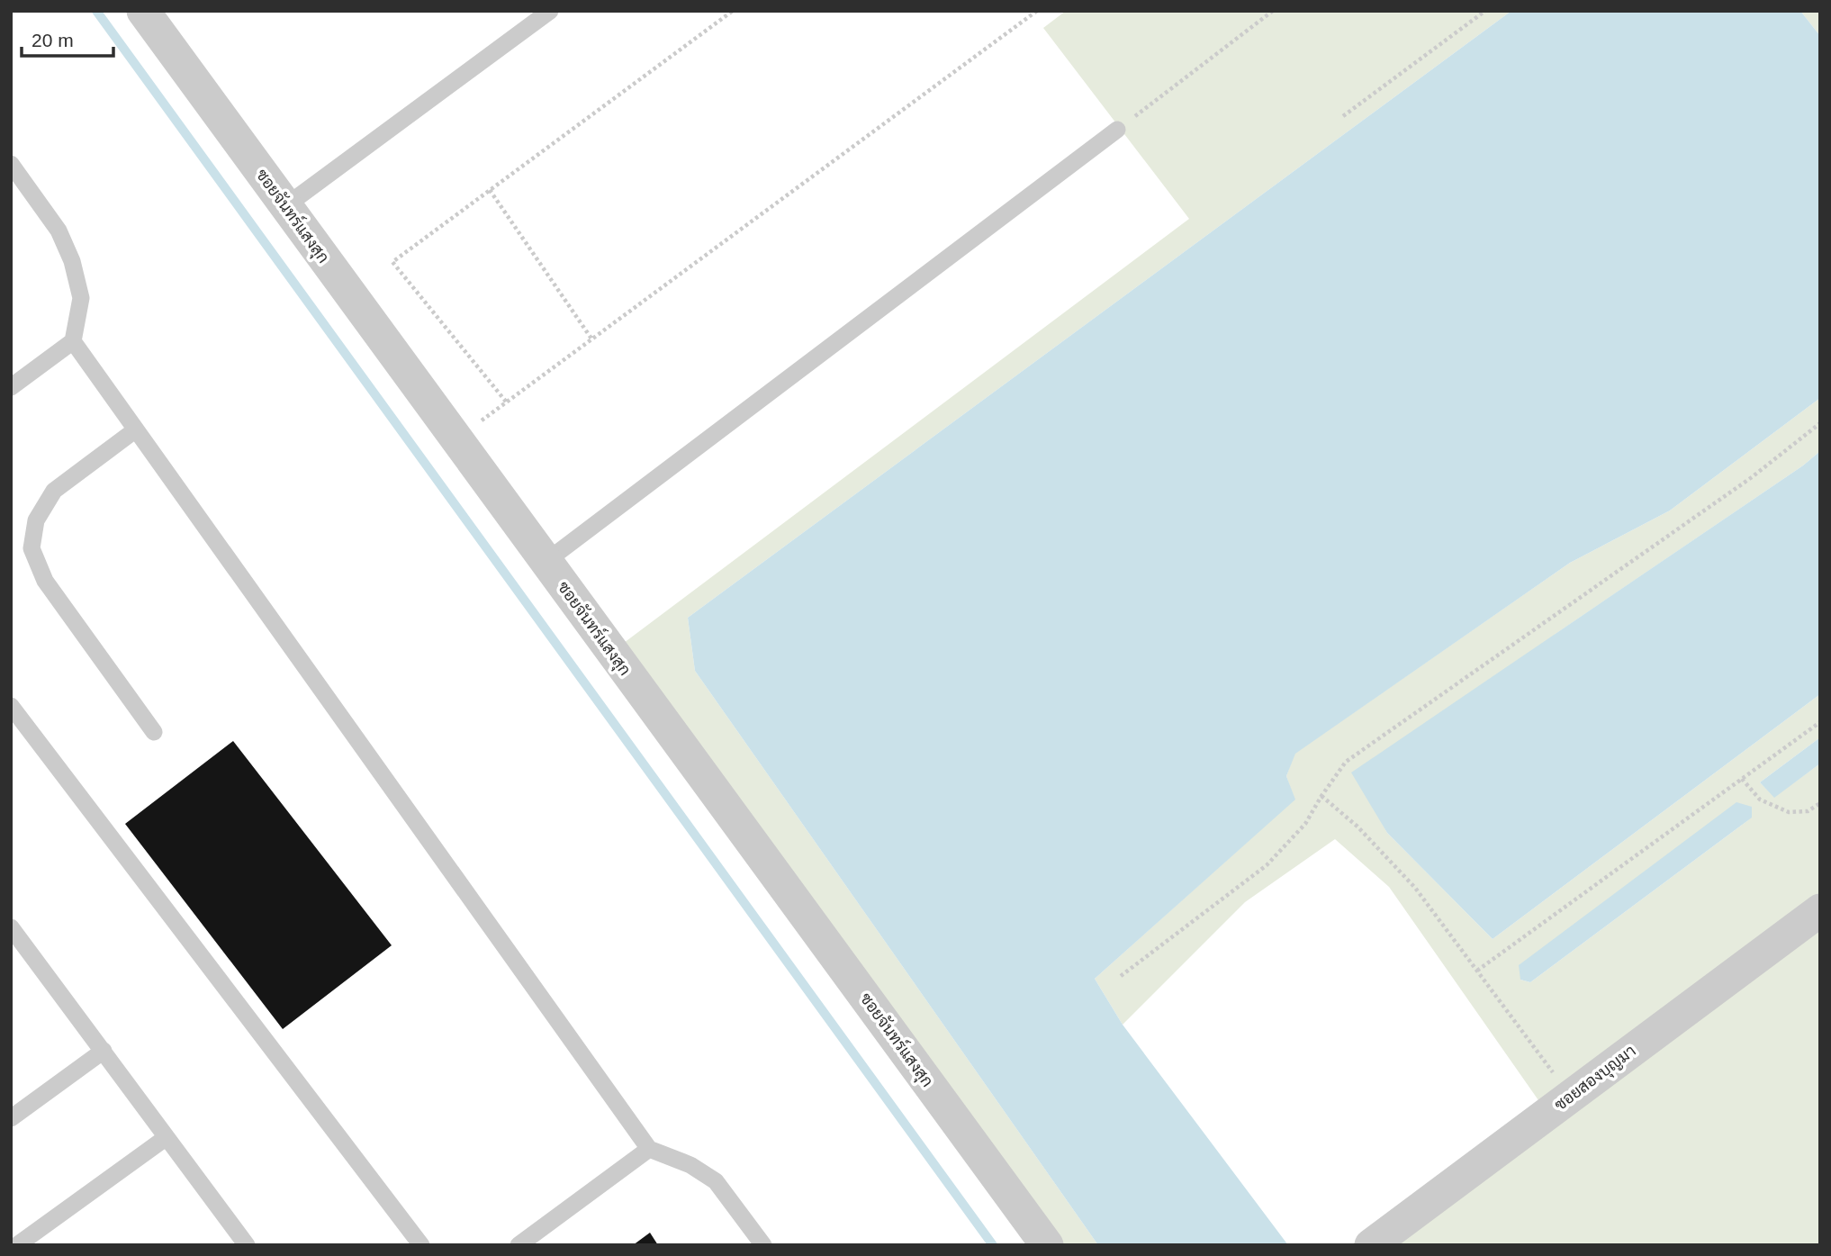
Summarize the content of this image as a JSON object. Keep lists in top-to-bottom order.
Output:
{
  "streets": {
    "street": ["ซอยจันทร์แสงสุก", "ซอยสองบุญมา"]
  },
  "scale_bar": "20 m"
}
